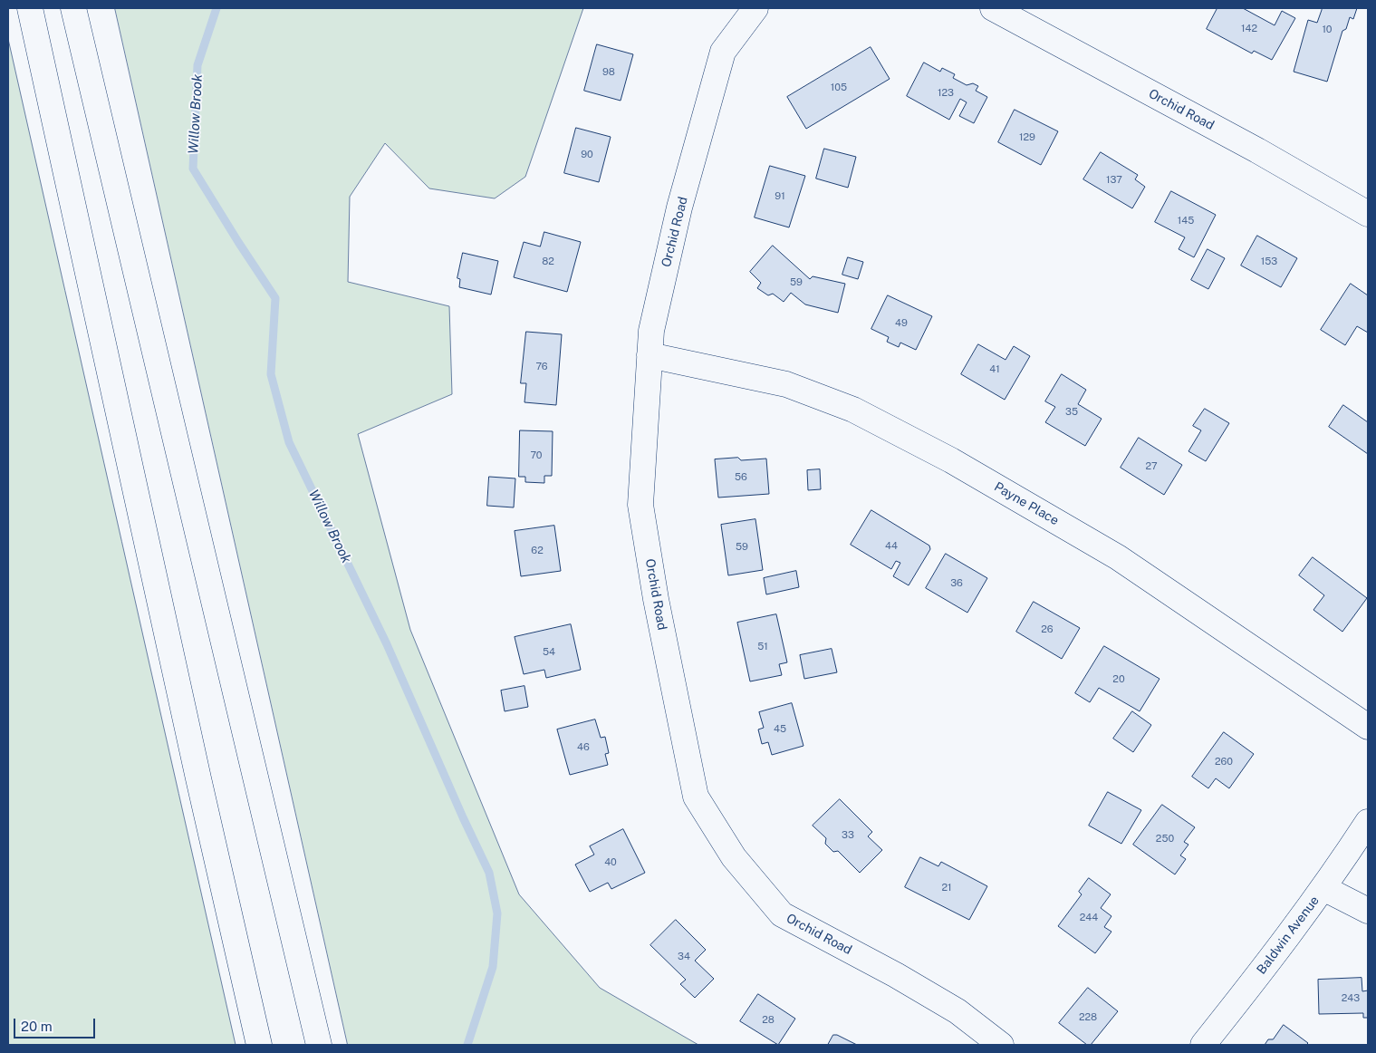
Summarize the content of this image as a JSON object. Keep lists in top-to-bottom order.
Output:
{
  "streets": {
    "main road": ["Orchid Road", "Payne Place", "Baldwin Avenue"]
  },
  "crossings": [
    ["Orchid Road", "Payne Place"]
  ],
  "water": ["Willow Brook"],
  "house_numbers": [
    "142",
    "10",
    "98",
    "105",
    "123",
    "129",
    "90",
    "137",
    "91",
    "145",
    "82",
    "153",
    "59",
    "49",
    "76",
    "41",
    "35",
    "70",
    "27",
    "56",
    "44",
    "59",
    "62",
    "36",
    "26",
    "51",
    "54",
    "20",
    "45",
    "46",
    "260",
    "33",
    "250",
    "40",
    "21",
    "244",
    "34",
    "243",
    "228",
    "28"
  ],
  "scale_bar": "20 m"
}
